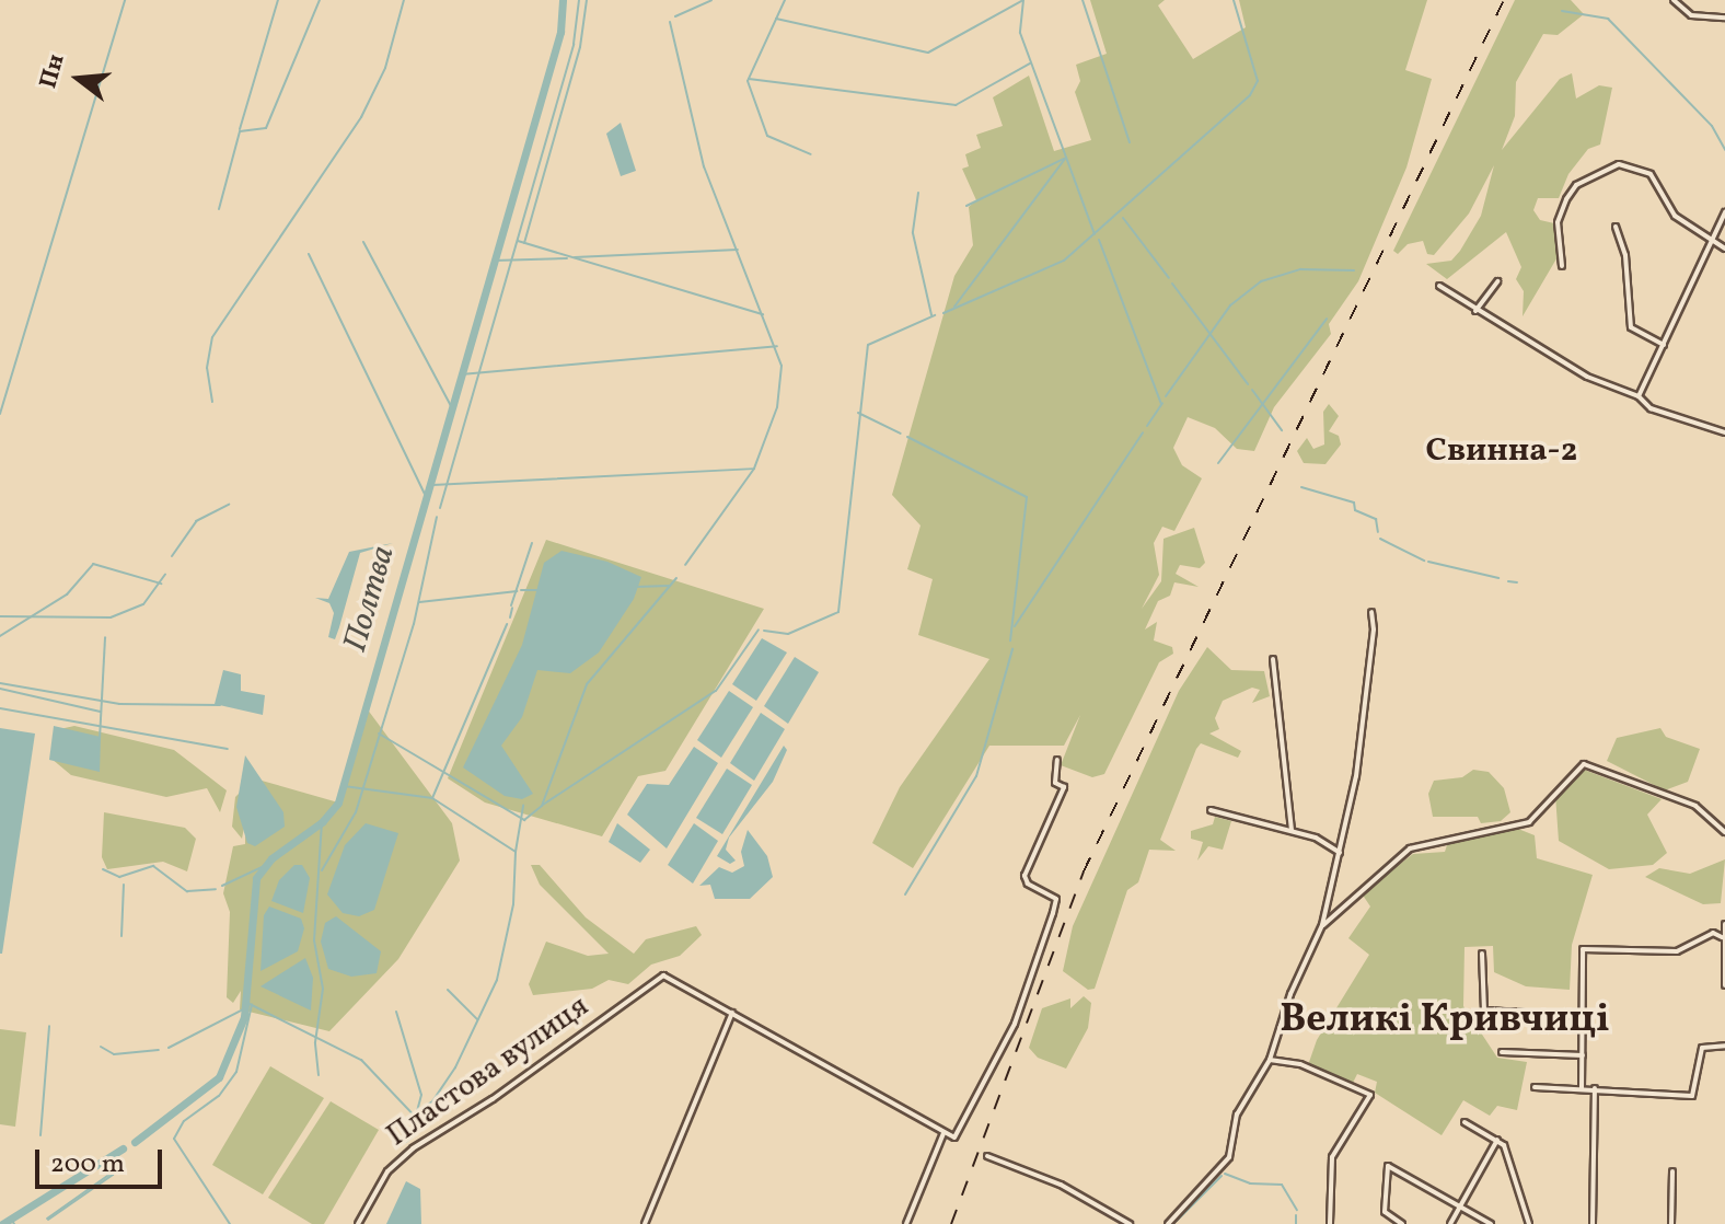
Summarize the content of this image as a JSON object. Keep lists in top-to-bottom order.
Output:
{
  "streets": {
    "street": ["Пластова вулиця"]
  },
  "districts": ["Свинна-2", "Великі Кривчиці"],
  "water": ["Полтва"],
  "scale_bar": "200 m",
  "north": "left"
}
